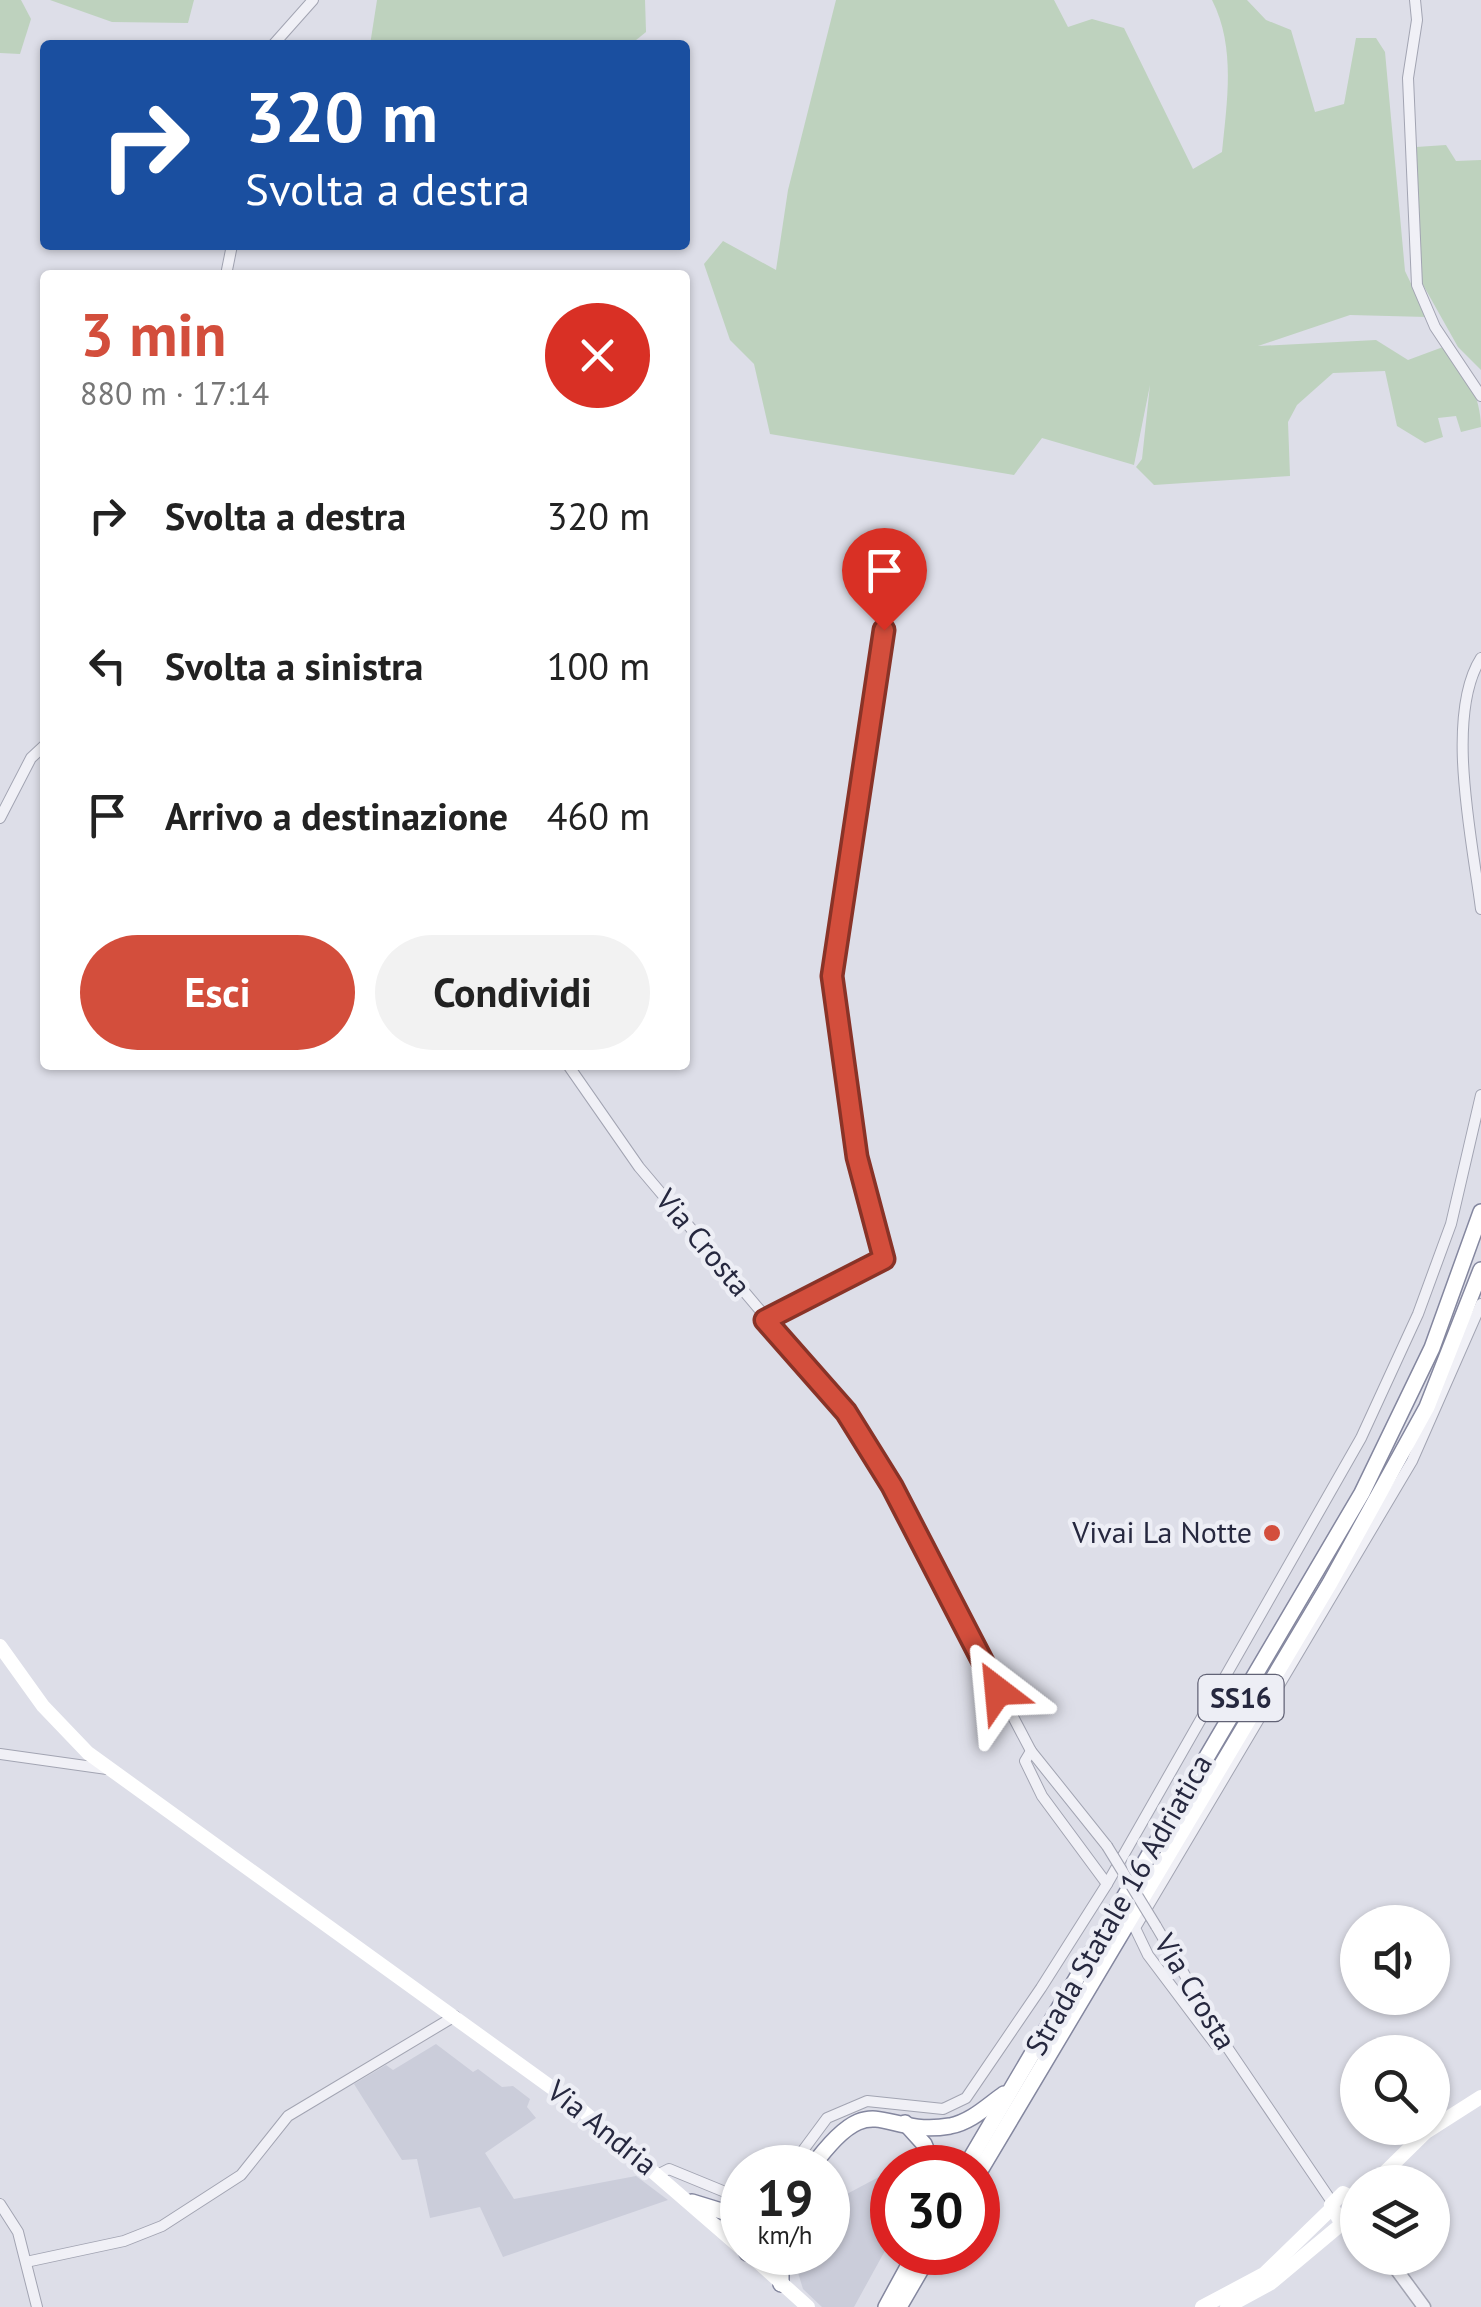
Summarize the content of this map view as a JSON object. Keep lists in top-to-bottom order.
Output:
{
  "streets": {
    "highway": ["SS16", "Strada Statale 16 Adriatica"],
    "main road": ["Via Andria"],
    "street": ["Via Crosta"]
  },
  "crossings": [
    ["SS16", "Strada Statale 16 Adriatica"]
  ],
  "places": ["Vivai La Notte"],
  "page": {
    "turn": ["320 m", "Svolta a destra"],
    "heading": ["3 min", "880 m · 17:14"],
    "list": [
      {
        "name": "Svolta a destra",
        "value": "320 m"
      },
      {
        "name": "Svolta a sinistra",
        "value": "100 m"
      },
      {
        "name": "Arrivo a destinazione",
        "value": "460 m"
      }
    ],
    "buttons": ["Esci", "Condividi"],
    "speed": "19 km/h",
    "limit": "30"
  }
}
